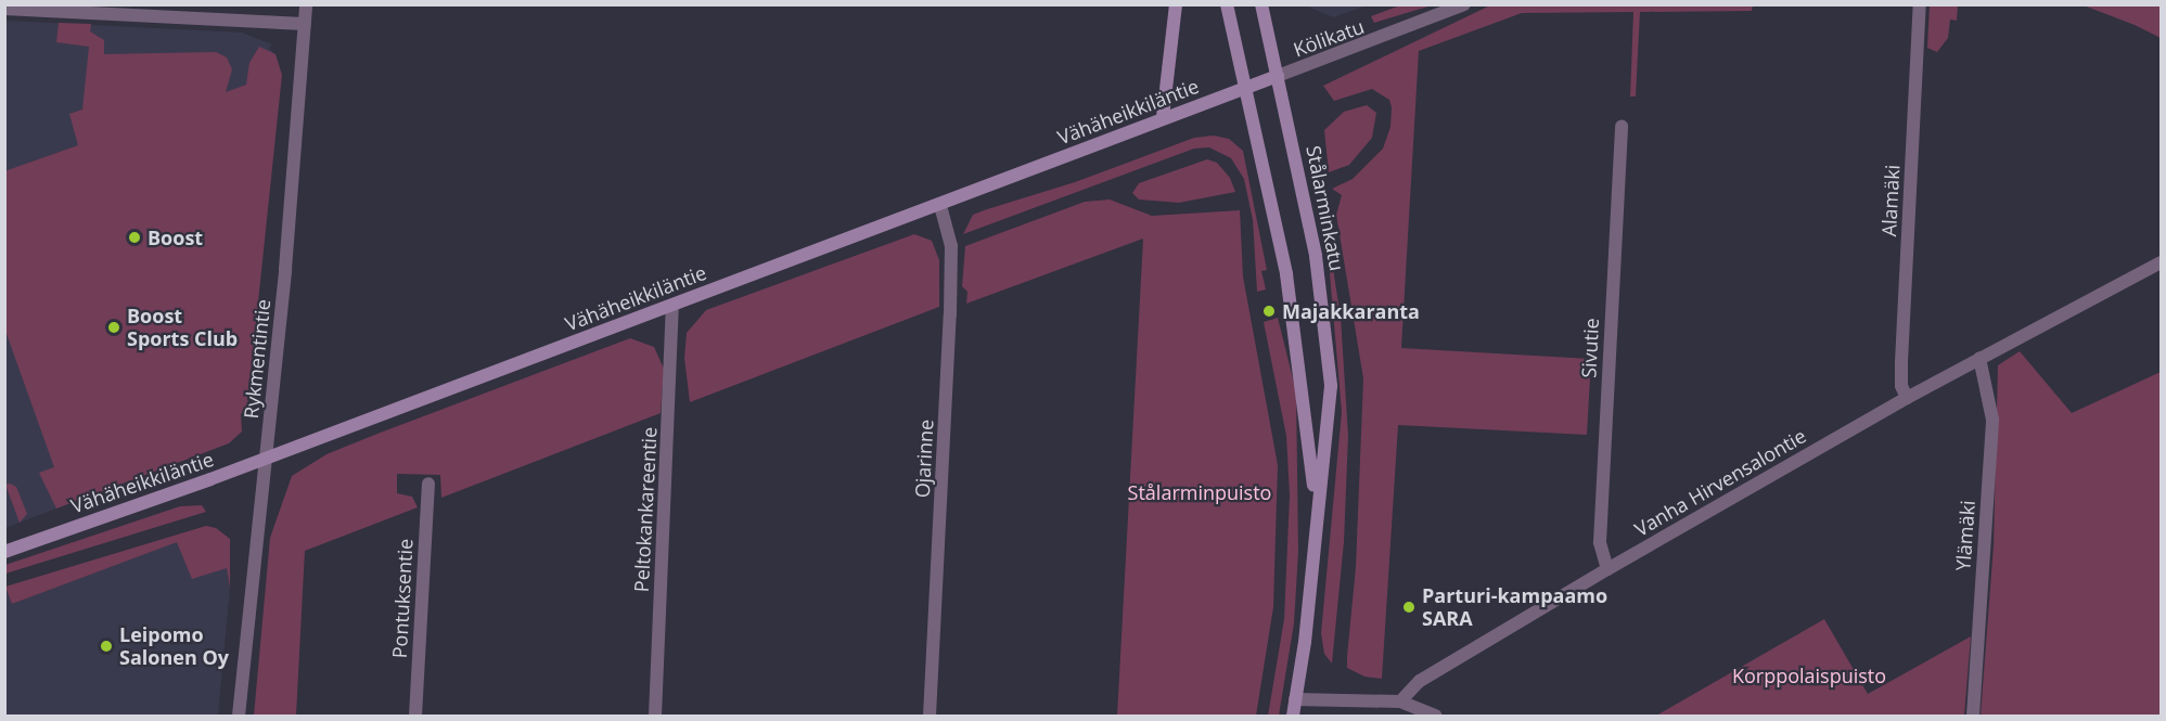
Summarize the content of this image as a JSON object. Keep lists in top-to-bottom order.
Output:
{
  "streets": {
    "main road": ["Vähäheikkiläntie", "Stålarminkatu"],
    "street": [
      "Kölikatu",
      "Alamäki",
      "Sivutie",
      "Rykmentintie",
      "Ojarinne",
      "Vanha Hirvensalontie",
      "Peltokankareentie",
      "Ylämäki",
      "Pontuksentie"
    ]
  },
  "crossings": [
    ["Kölikatu", "Vähäheikkiläntie"],
    ["Kölikatu", "Stålarminkatu"],
    ["Vähäheikkiläntie", "Stålarminkatu"],
    ["Vähäheikkiläntie", "Rykmentintie"],
    ["Vähäheikkiläntie", "Ojarinne"],
    ["Vähäheikkiläntie", "Peltokankareentie"],
    ["Alamäki", "Vanha Hirvensalontie"],
    ["Sivutie", "Vanha Hirvensalontie"],
    ["Vanha Hirvensalontie", "Ylämäki"]
  ],
  "parks": ["Stålarminpuisto", "Korppolaispuisto"],
  "places": [
    "Boost",
    "Majakkaranta",
    "Boost Sports Club",
    "Parturi-kampaamo SARA",
    "Leipomo Salonen Oy"
  ]
}
